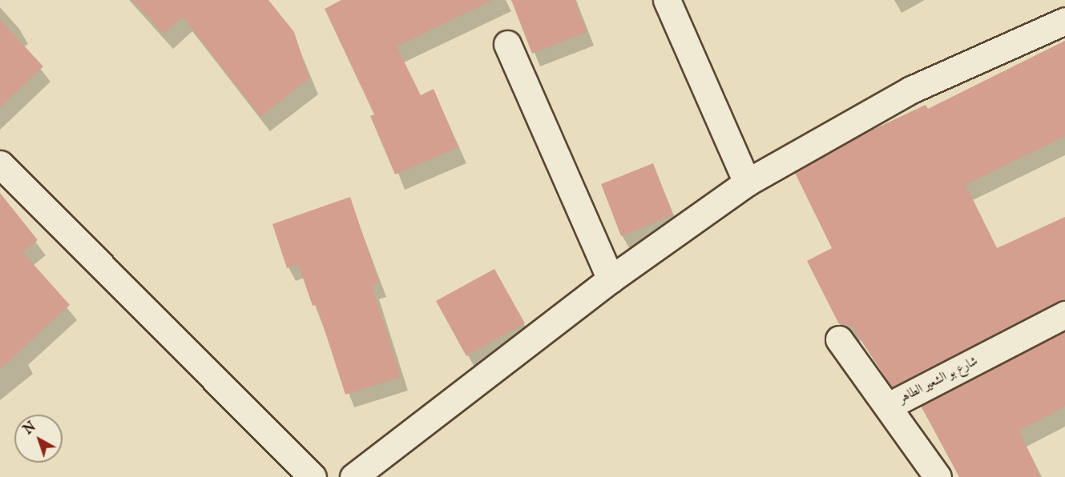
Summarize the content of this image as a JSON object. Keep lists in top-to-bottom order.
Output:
{
  "streets": {
    "street": ["شارع بو الشعير الطاهر"]
  },
  "north": "top left"
}
